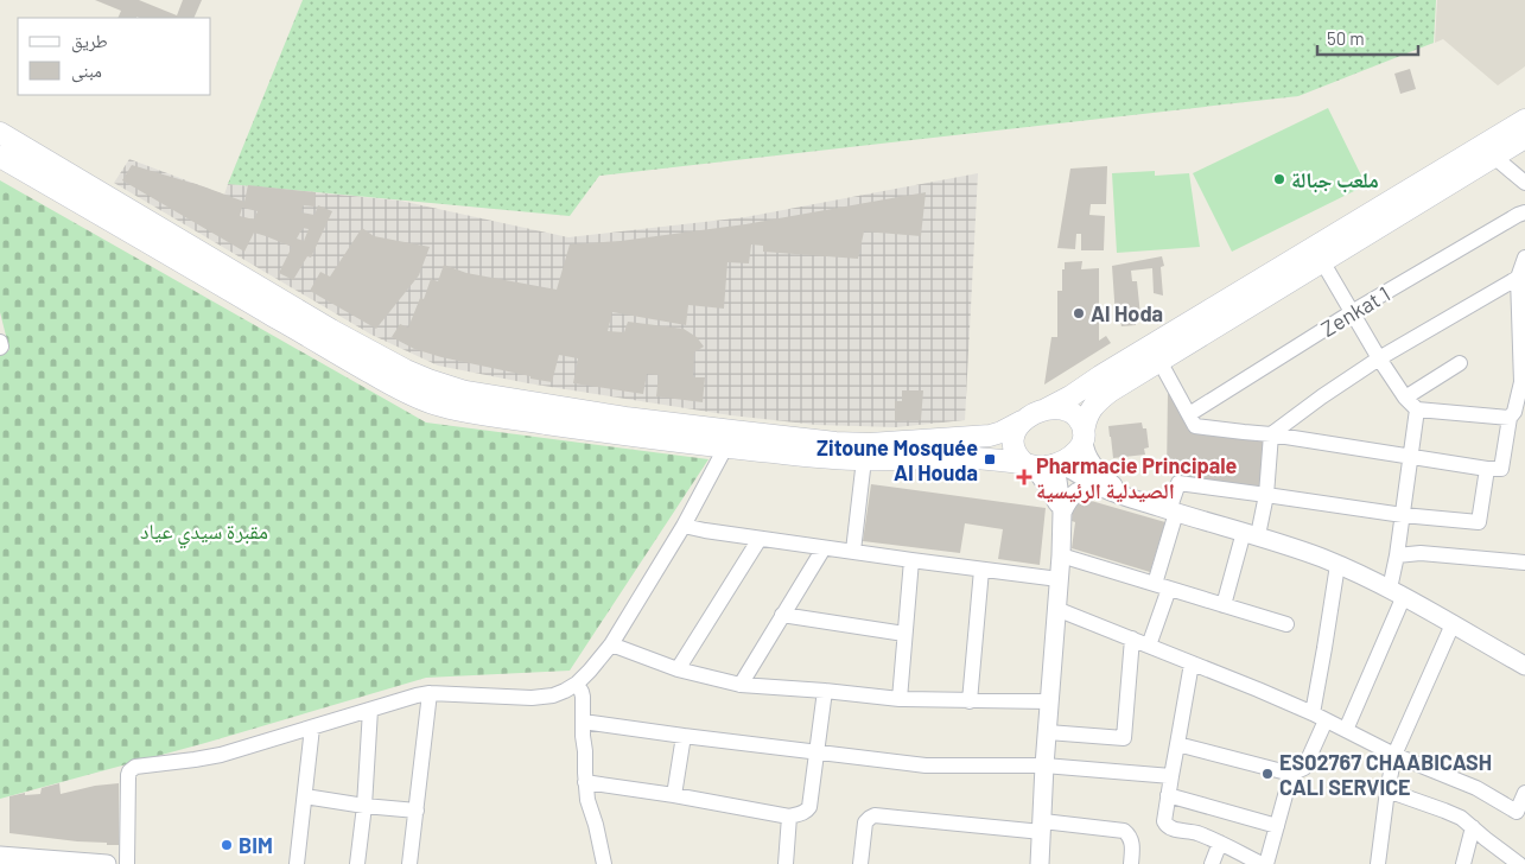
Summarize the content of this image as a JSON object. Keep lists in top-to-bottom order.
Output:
{
  "streets": {
    "street": ["Zenkat 1"]
  },
  "parks": ["مقبرة سيدي عياد"],
  "places": {
    "other": [
      "ملعب جبالة",
      "Al Hoda",
      "ES02767 CHAABICASH CALI SERVICE",
      "BIM"
    ],
    "transit": ["Zitoune Mosquée Al Houda"],
    "health": ["Pharmacie Principale الصيدلية الرئيسية"]
  },
  "legend": ["طريق", "مبنى"],
  "scale_bar": "50 m"
}
